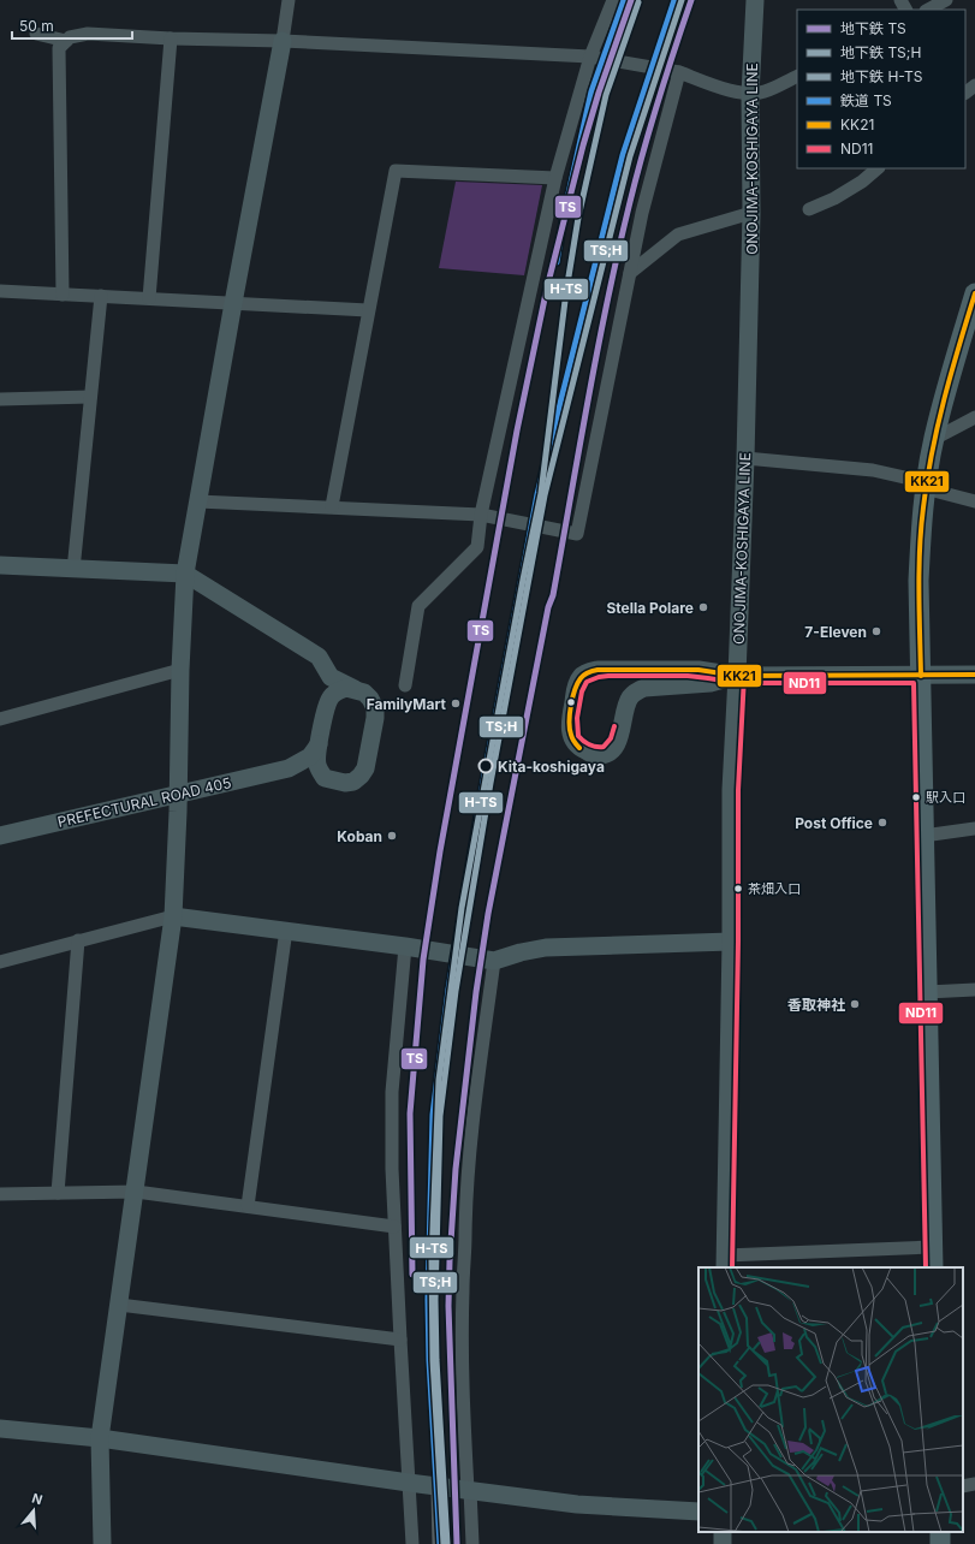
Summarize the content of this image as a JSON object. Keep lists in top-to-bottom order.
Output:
{
  "streets": {
    "street": ["ONOJIMA-KOSHIGAYA LINE", "PREFECTURAL ROAD 405"]
  },
  "places": [
    "Stella Polare",
    "7-Eleven",
    "FamilyMart",
    "Kita-koshigaya",
    "駅入口",
    "Post Office",
    "Koban",
    "茶畑入口",
    "香取神社"
  ],
  "lines": [
    "metro line TS",
    "metro line TS;H",
    "rail line TS",
    "metro line H-TS",
    "transit line KK21",
    "transit line ND11"
  ],
  "legend": [
    "地下鉄 TS",
    "地下鉄 TS;H",
    "地下鉄 H-TS",
    "鉄道 TS",
    "KK21",
    "ND11"
  ],
  "scale_bar": "50 m",
  "north": "top"
}
